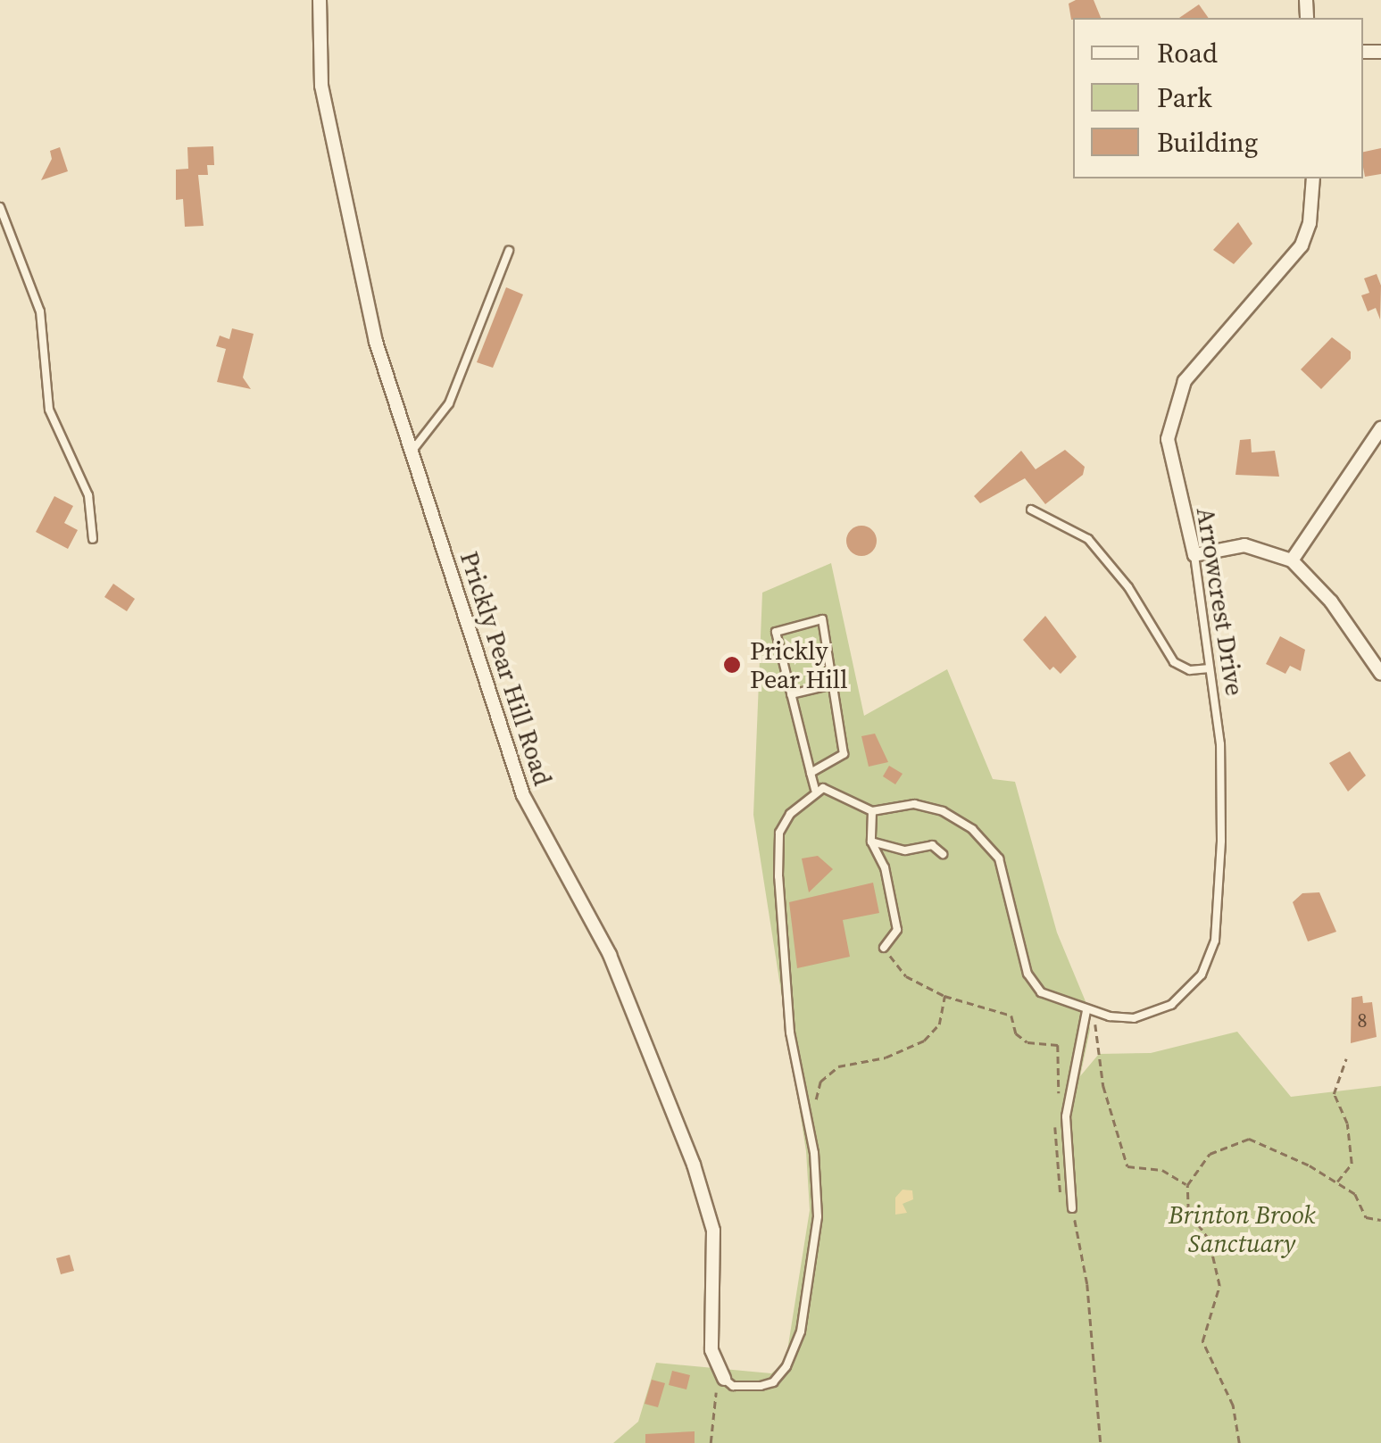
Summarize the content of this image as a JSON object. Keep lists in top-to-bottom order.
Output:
{
  "streets": {
    "street": ["Arrowcrest Drive", "Prickly Pear Hill Road"]
  },
  "parks": ["Brinton Brook Sanctuary"],
  "places": ["Prickly Pear Hill"],
  "house_numbers": ["8"],
  "legend": ["Road", "Park", "Building"]
}
